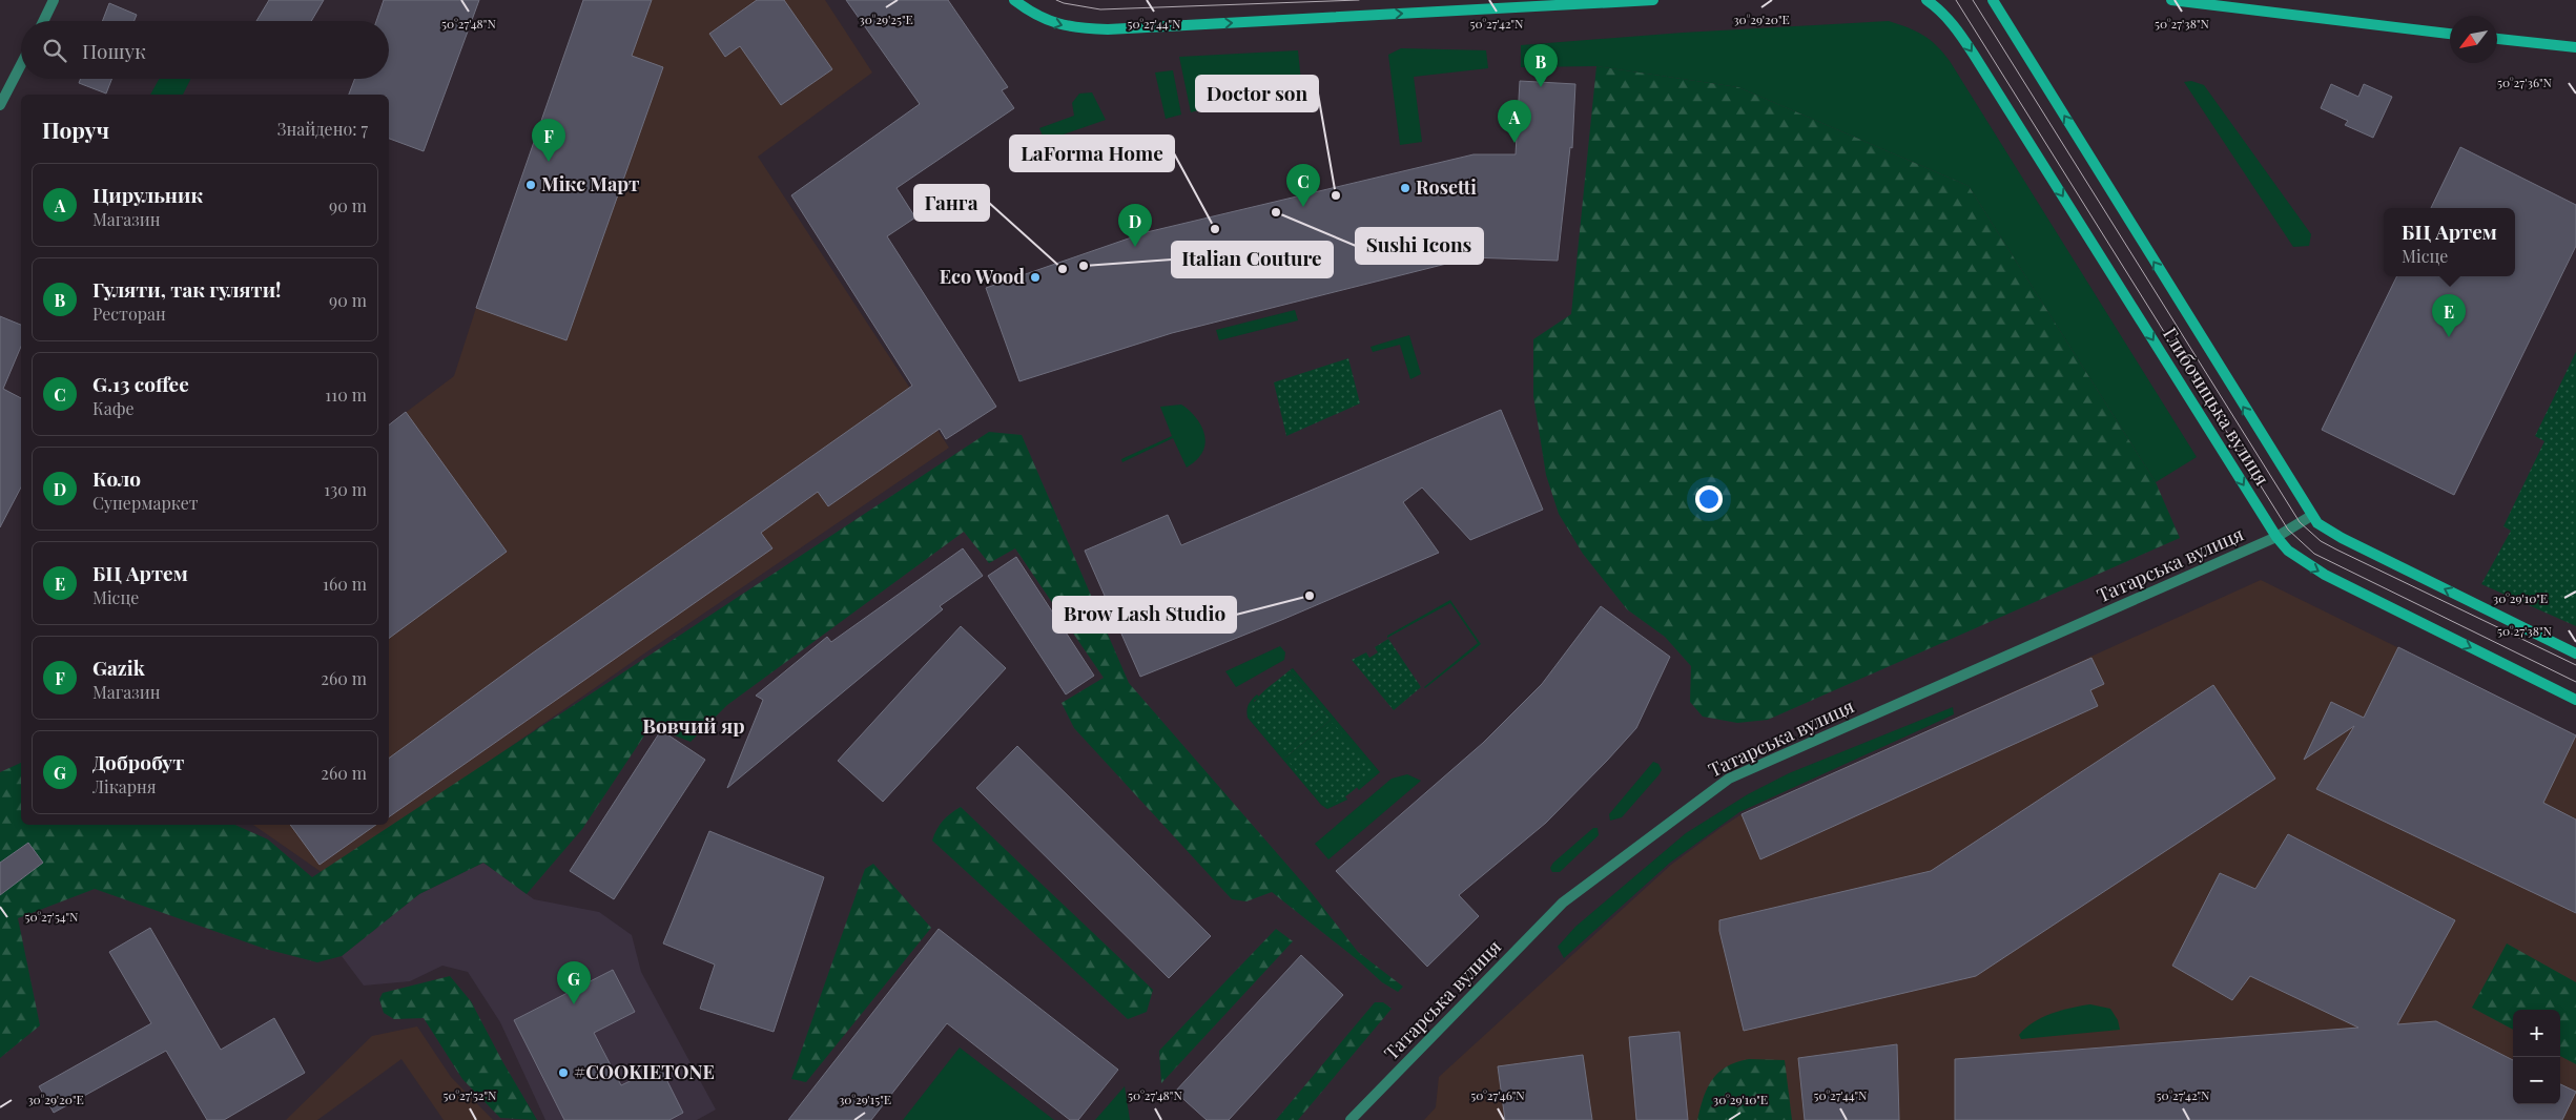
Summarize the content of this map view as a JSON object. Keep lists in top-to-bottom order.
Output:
{
  "streets": {
    "main road": ["Глибочицька вулиця"],
    "street": ["Татарська вулиця"]
  },
  "crossings": [
    ["Глибочицька вулиця", "Татарська вулиця"]
  ],
  "districts": ["Вовчий яр"],
  "places": [
    "Мікс Март",
    "Rosetti",
    "Doctor son",
    "Sushi Icons",
    "LaForma Home",
    "Italian Couture",
    "Ганга",
    "Eco Wood",
    "Brow Lash Studio",
    "#COOKIETONE"
  ],
  "north": "bottom left",
  "page": {
    "search": "Пошук",
    "pins": [
      "B",
      "A",
      "F",
      "C",
      "D",
      "E",
      "G"
    ],
    "heading": ["Поруч", "Знайдено: 7"],
    "list": [
      {
        "mark": "A",
        "name": "Цирульник",
        "note": "Магазин",
        "value": "90 m"
      },
      {
        "mark": "B",
        "name": "Гуляти, так гуляти!",
        "note": "Ресторан",
        "value": "90 m"
      },
      {
        "mark": "C",
        "name": "G.13 coffee",
        "note": "Кафе",
        "value": "110 m"
      },
      {
        "mark": "D",
        "name": "Коло",
        "note": "Супермаркет",
        "value": "130 m"
      },
      {
        "mark": "E",
        "name": "БЦ Артем",
        "note": "Місце",
        "value": "160 m"
      },
      {
        "mark": "F",
        "name": "Gazik",
        "note": "Магазин",
        "value": "260 m"
      },
      {
        "mark": "G",
        "name": "Добробут",
        "note": "Лікарня",
        "value": "260 m"
      }
    ],
    "popup": ["БЦ Артем", "Місце"],
    "map_buttons": ["+", "−"]
  },
  "coordinates": [
    "30°29'25\"E",
    "30°29'20\"E",
    "50°27'48\"N",
    "50°27'42\"N",
    "50°27'44\"N",
    "50°27'38\"N",
    "50°27'36\"N",
    "30°29'10\"E",
    "50°27'54\"N",
    "50°27'52\"N",
    "50°27'46\"N",
    "30°29'15\"E"
  ]
}
